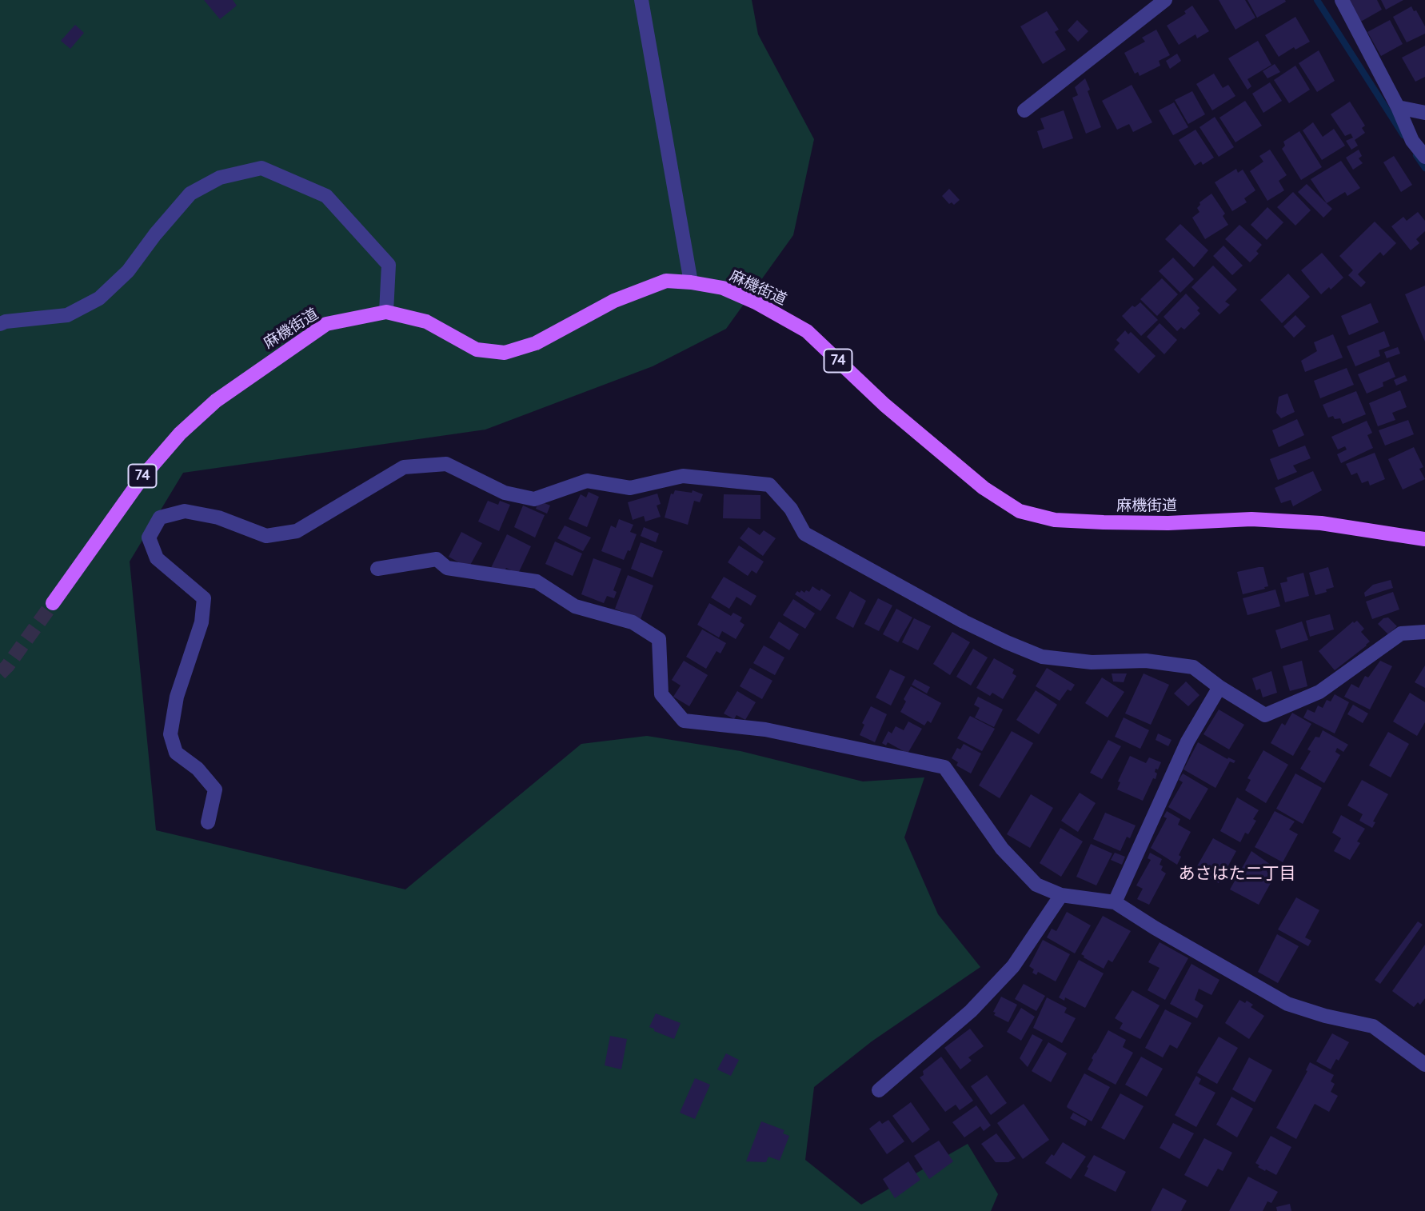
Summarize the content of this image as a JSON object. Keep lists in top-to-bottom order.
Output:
{
  "streets": {
    "main road": ["麻機街道", "74"]
  },
  "districts": ["あさはた二丁目"]
}
